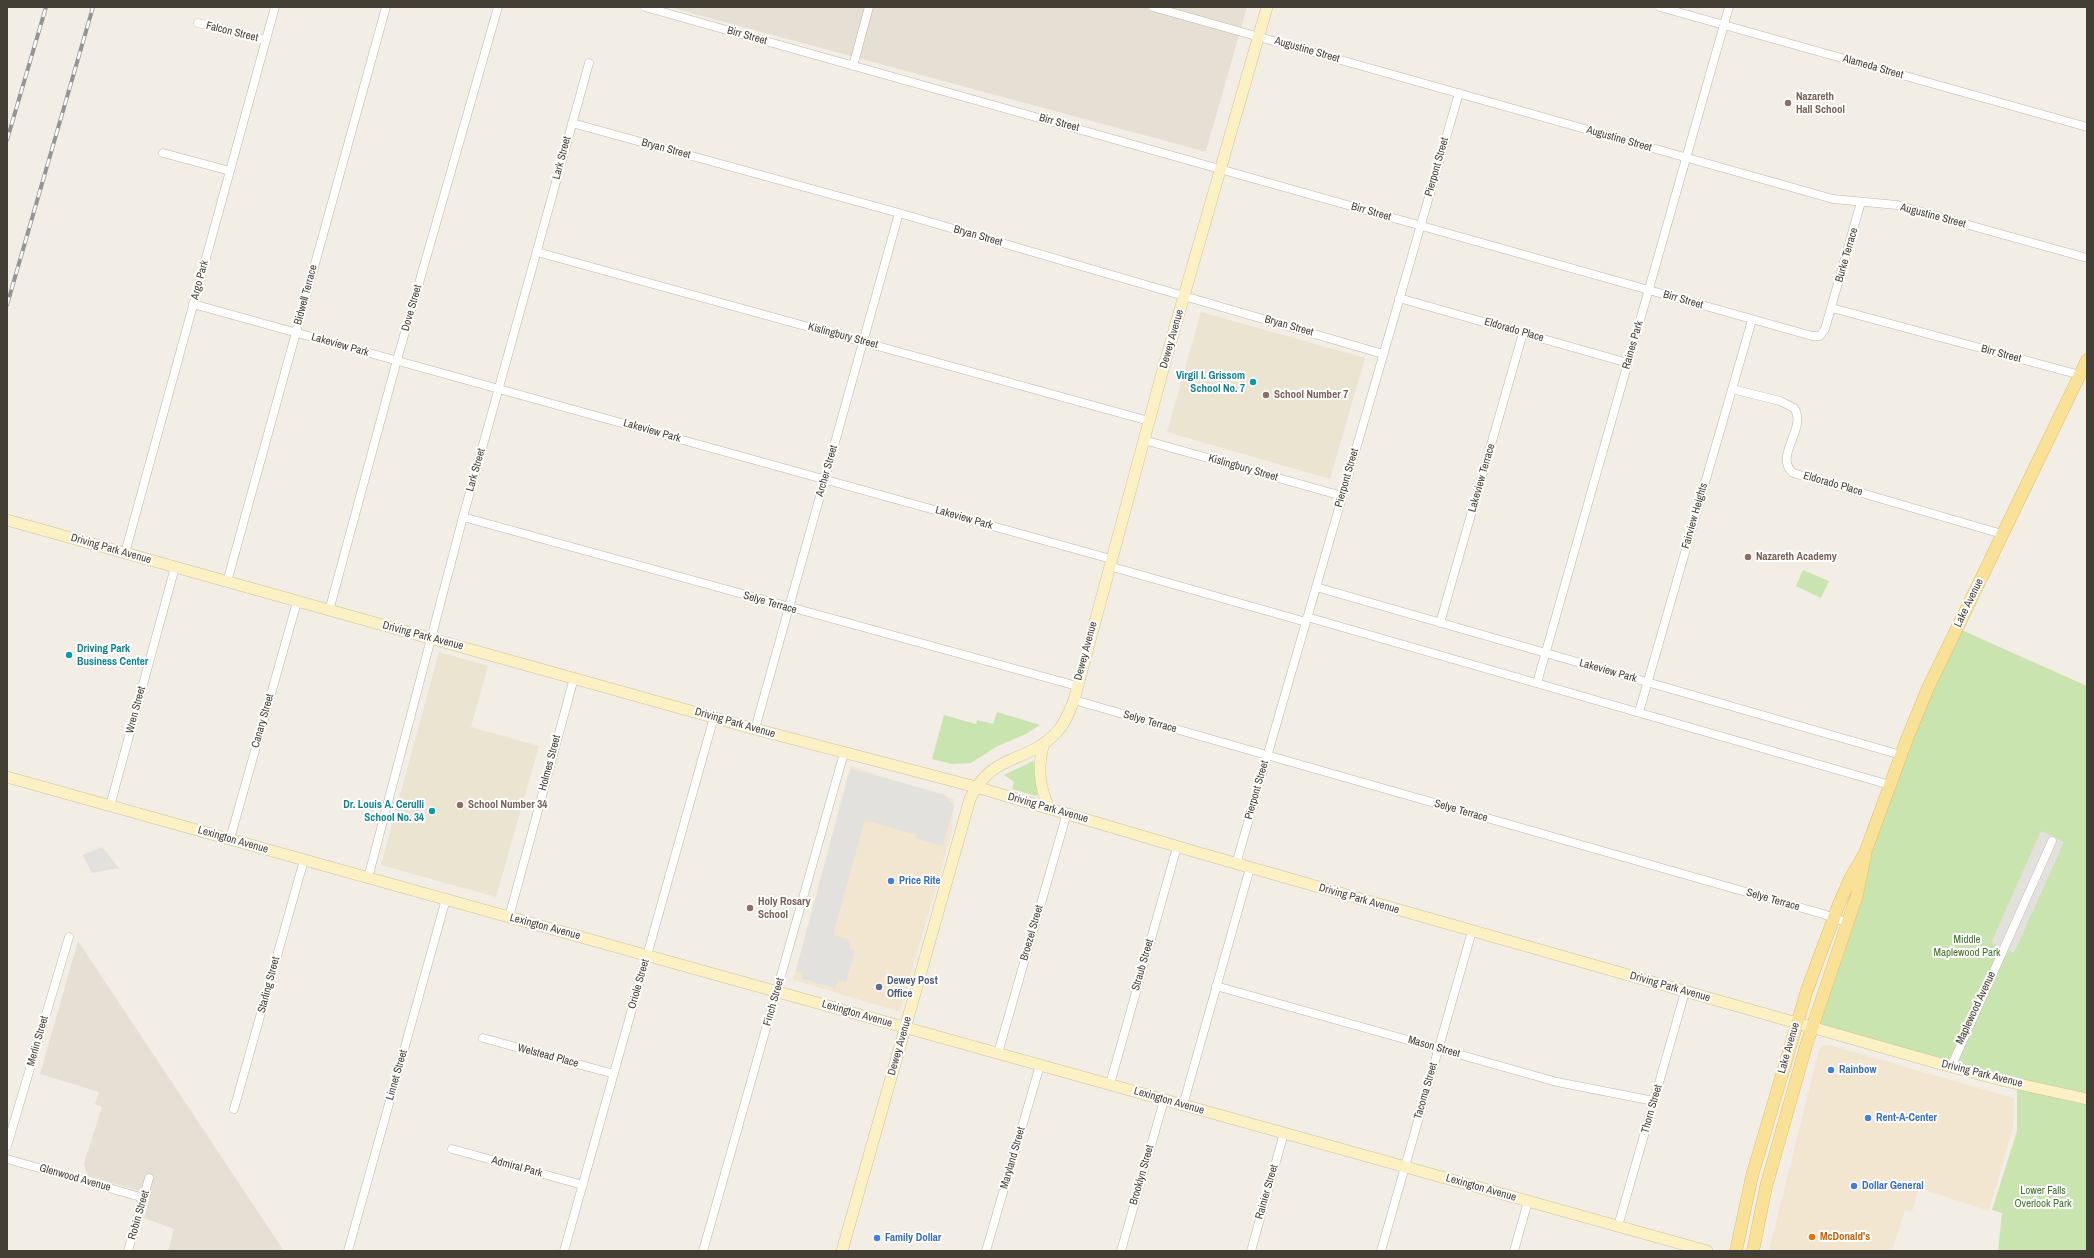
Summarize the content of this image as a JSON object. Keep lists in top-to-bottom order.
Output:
{
  "streets": {
    "main road": ["Lake Avenue"],
    "street": [
      "Falcon Street",
      "Birr Street",
      "Augustine Street",
      "Alameda Street",
      "Bryan Street",
      "Lark Street",
      "Pierpont Street",
      "Burke Terrace",
      "Argo Park",
      "Bidwell Terrace",
      "Dove Street",
      "Eldorado Place",
      "Kislingbury Street",
      "Dewey Avenue",
      "Lakeview Park",
      "Raines Park",
      "Archer Street",
      "Lakeview Terrace",
      "Fairview Heights",
      "Driving Park Avenue",
      "Selye Terrace",
      "Wren Street",
      "Canary Street",
      "Holmes Street",
      "Lexington Avenue",
      "Broezel Street",
      "Straub Street",
      "Oriole Street",
      "Starling Street",
      "Finch Street",
      "Maplewood Avenue",
      "Merlin Street",
      "Mason Street",
      "Welstead Place",
      "Linnet Street",
      "Tacoma Street",
      "Thorn Street",
      "Maryland Street",
      "Admiral Park",
      "Brooklyn Street",
      "Glenwood Avenue",
      "Rainier Street",
      "Robin Street"
    ]
  },
  "crossings": [
    ["Falcon Street", "Argo Park"],
    ["Birr Street", "Pierpont Street"],
    ["Birr Street", "Burke Terrace"],
    ["Birr Street", "Dewey Avenue"],
    ["Birr Street", "Raines Park"],
    ["Birr Street", "Fairview Heights"],
    ["Birr Street", "Lake Avenue"],
    ["Augustine Street", "Pierpont Street"],
    ["Augustine Street", "Burke Terrace"],
    ["Augustine Street", "Dewey Avenue"],
    ["Augustine Street", "Raines Park"],
    ["Alameda Street", "Raines Park"],
    ["Bryan Street", "Lark Street"],
    ["Bryan Street", "Pierpont Street"],
    ["Bryan Street", "Dewey Avenue"],
    ["Bryan Street", "Archer Street"],
    ["Lark Street", "Kislingbury Street"],
    ["Lark Street", "Lakeview Park"],
    ["Lark Street", "Driving Park Avenue"],
    ["Lark Street", "Selye Terrace"],
    ["Lark Street", "Lexington Avenue"],
    ["Pierpont Street", "Eldorado Place"],
    ["Pierpont Street", "Kislingbury Street"],
    ["Pierpont Street", "Lakeview Park"],
    ["Pierpont Street", "Driving Park Avenue"],
    ["Pierpont Street", "Selye Terrace"],
    ["Argo Park", "Lakeview Park"],
    ["Argo Park", "Driving Park Avenue"],
    ["Bidwell Terrace", "Lakeview Park"],
    ["Bidwell Terrace", "Driving Park Avenue"],
    ["Dove Street", "Lakeview Park"],
    ["Dove Street", "Driving Park Avenue"],
    ["Eldorado Place", "Raines Park"],
    ["Eldorado Place", "Lakeview Terrace"],
    ["Eldorado Place", "Fairview Heights"],
    ["Eldorado Place", "Lake Avenue"],
    ["Kislingbury Street", "Dewey Avenue"],
    ["Kislingbury Street", "Archer Street"],
    ["Dewey Avenue", "Lakeview Park"],
    ["Dewey Avenue", "Driving Park Avenue"],
    ["Dewey Avenue", "Selye Terrace"],
    ["Dewey Avenue", "Lexington Avenue"],
    ["Lakeview Park", "Raines Park"],
    ["Lakeview Park", "Archer Street"],
    ["Lakeview Park", "Lakeview Terrace"],
    ["Lakeview Park", "Fairview Heights"],
    ["Lakeview Park", "Lake Avenue"],
    ["Archer Street", "Driving Park Avenue"],
    ["Archer Street", "Selye Terrace"],
    ["Driving Park Avenue", "Lake Avenue"],
    ["Driving Park Avenue", "Wren Street"],
    ["Driving Park Avenue", "Canary Street"],
    ["Driving Park Avenue", "Holmes Street"],
    ["Driving Park Avenue", "Broezel Street"],
    ["Driving Park Avenue", "Straub Street"],
    ["Driving Park Avenue", "Oriole Street"],
    ["Driving Park Avenue", "Finch Street"],
    ["Driving Park Avenue", "Maplewood Avenue"],
    ["Driving Park Avenue", "Tacoma Street"],
    ["Driving Park Avenue", "Thorn Street"],
    ["Selye Terrace", "Lake Avenue"],
    ["Wren Street", "Lexington Avenue"],
    ["Canary Street", "Lexington Avenue"],
    ["Holmes Street", "Lexington Avenue"],
    ["Lexington Avenue", "Broezel Street"],
    ["Lexington Avenue", "Straub Street"],
    ["Lexington Avenue", "Oriole Street"],
    ["Lexington Avenue", "Starling Street"],
    ["Lexington Avenue", "Finch Street"],
    ["Lexington Avenue", "Linnet Street"],
    ["Lexington Avenue", "Tacoma Street"],
    ["Lexington Avenue", "Thorn Street"],
    ["Lexington Avenue", "Maryland Street"],
    ["Lexington Avenue", "Brooklyn Street"],
    ["Lexington Avenue", "Rainier Street"],
    ["Oriole Street", "Welstead Place"],
    ["Oriole Street", "Admiral Park"],
    ["Mason Street", "Tacoma Street"],
    ["Mason Street", "Thorn Street"],
    ["Glenwood Avenue", "Robin Street"]
  ],
  "parks": ["Middle Maplewood Park", "Lower Falls Overlook Park"],
  "places": [
    "Nazareth Hall School",
    "Virgil I. Grissom School No. 7",
    "School Number 7",
    "Nazareth Academy",
    "Driving Park Business Center",
    "School Number 34",
    "Dr. Louis A. Cerulli School No. 34",
    "Price Rite",
    "Holy Rosary School",
    "Dewey Post Office",
    "Rainbow",
    "Rent-A-Center",
    "Dollar General",
    "McDonald's",
    "Family Dollar"
  ]
}
